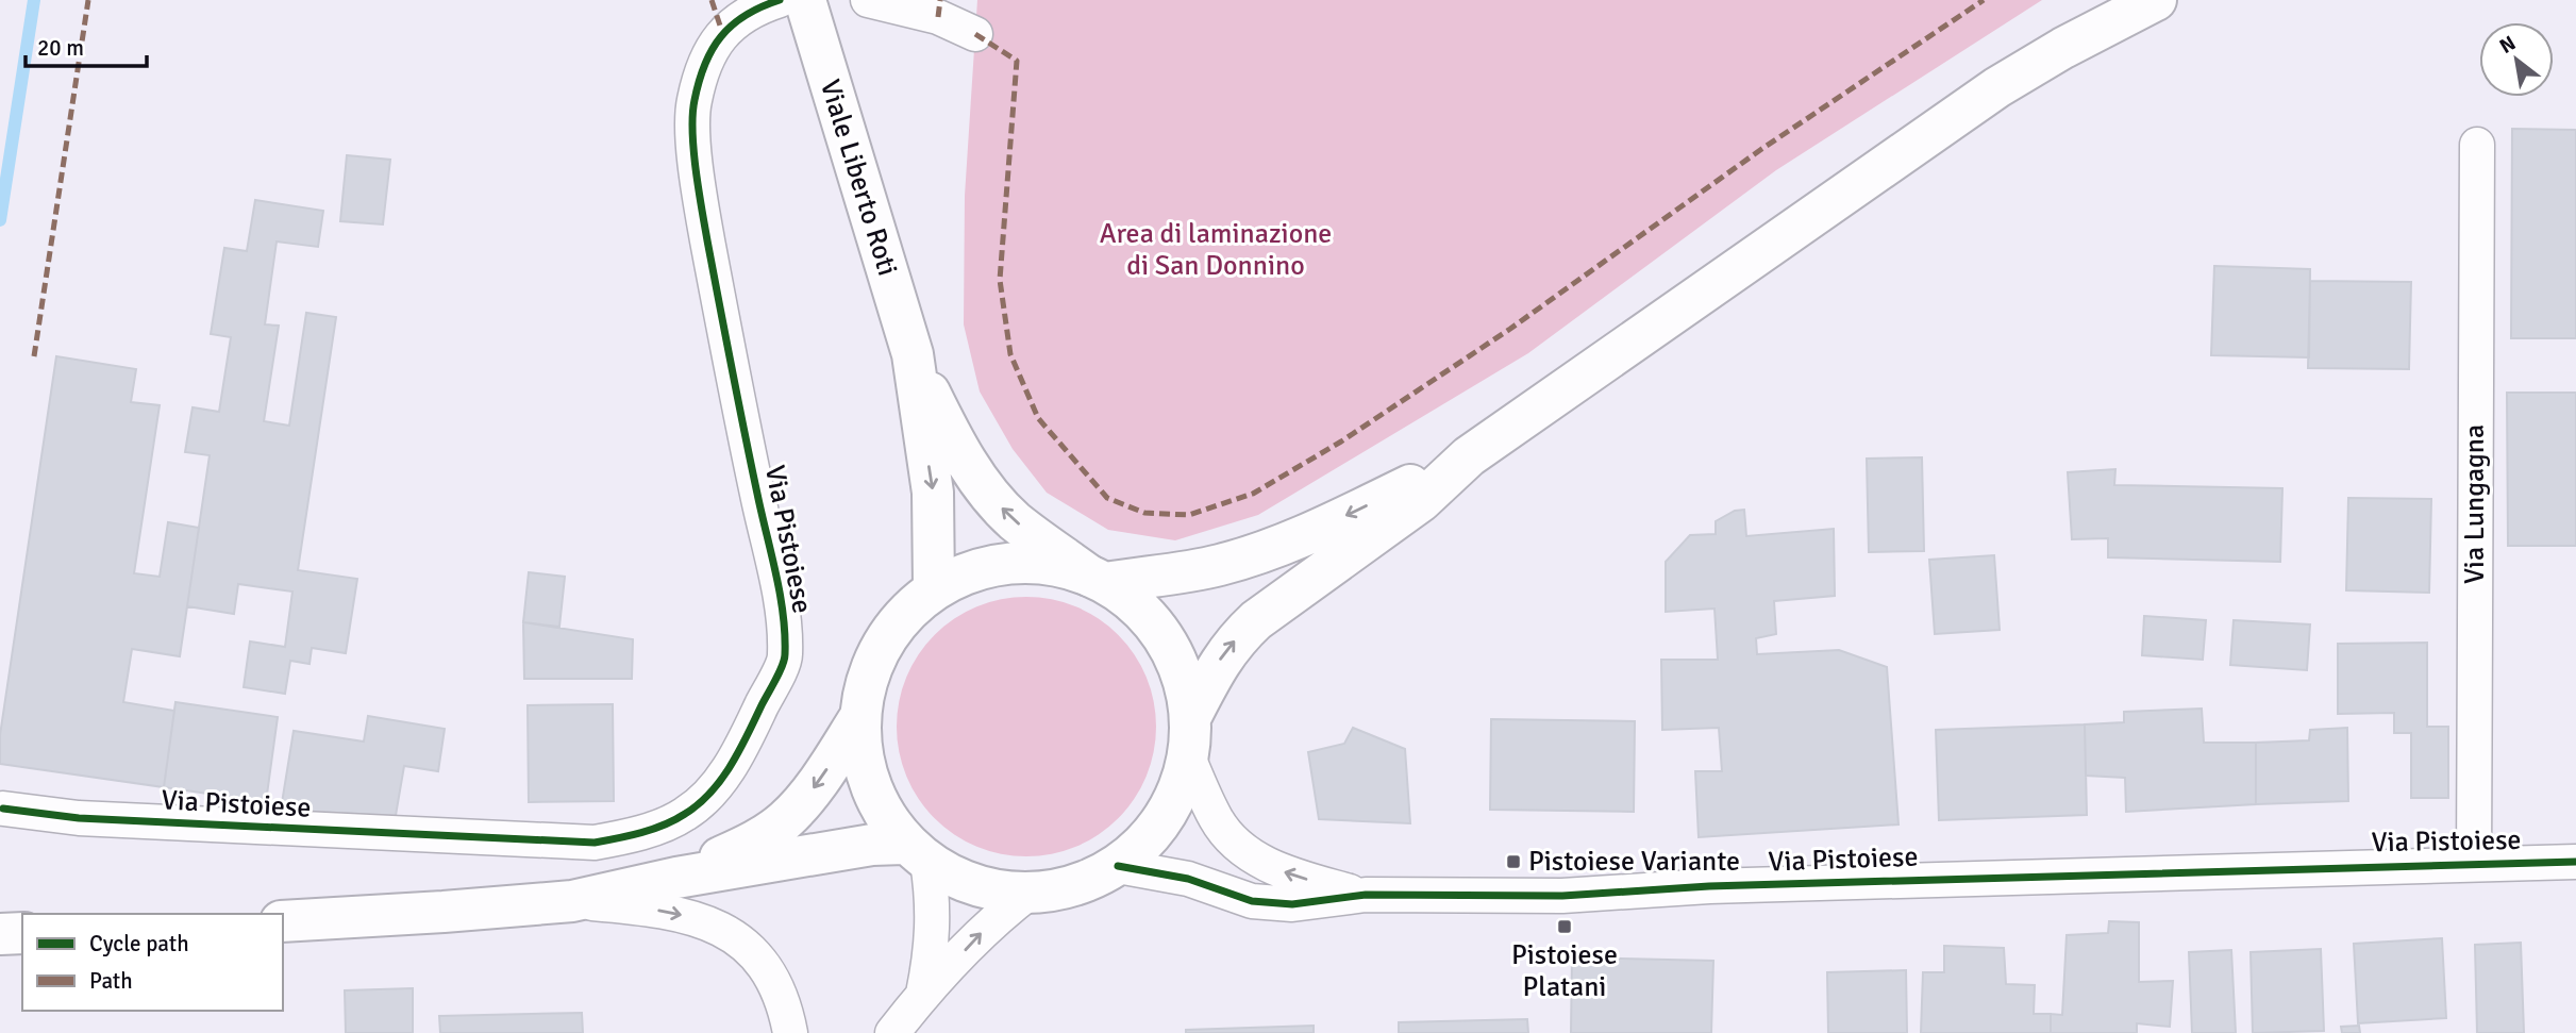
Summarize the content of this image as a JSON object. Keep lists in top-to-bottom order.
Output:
{
  "streets": {
    "main road": ["Viale Liberto Roti", "Via Pistoiese"],
    "street": ["Via Lungagna"]
  },
  "crossings": [
    ["Viale Liberto Roti", "Via Pistoiese"],
    ["Via Lungagna", "Via Pistoiese"]
  ],
  "parks": ["Area di laminazione di San Donnino"],
  "places": {
    "transit": ["Pistoiese Variante", "Pistoiese Platani"]
  },
  "legend": ["Cycle path", "Path"],
  "scale_bar": "20 m",
  "north": "top left"
}
